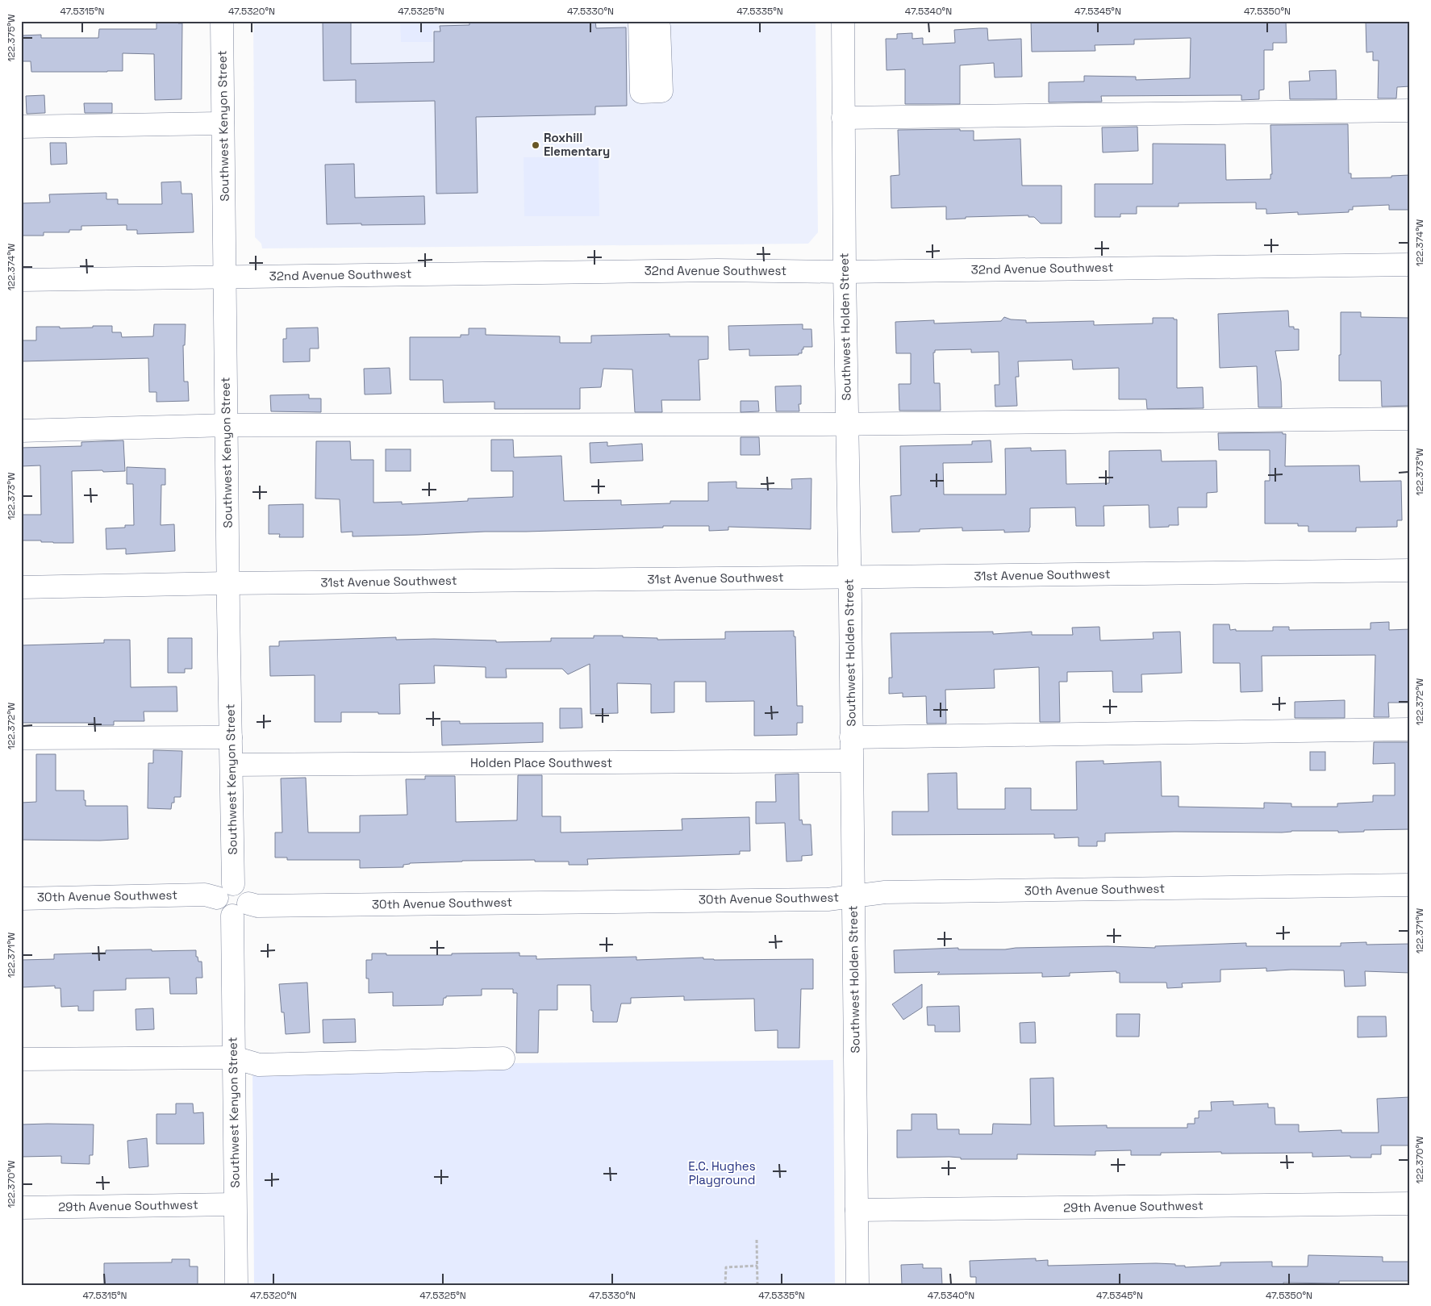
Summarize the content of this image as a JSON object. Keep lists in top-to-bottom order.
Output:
{
  "streets": {
    "street": [
      "Southwest Kenyon Street",
      "32nd Avenue Southwest",
      "Southwest Holden Street",
      "31st Avenue Southwest",
      "Holden Place Southwest",
      "30th Avenue Southwest",
      "29th Avenue Southwest"
    ]
  },
  "crossings": [
    ["Southwest Kenyon Street", "32nd Avenue Southwest"],
    ["Southwest Kenyon Street", "31st Avenue Southwest"],
    ["Southwest Kenyon Street", "Holden Place Southwest"],
    ["Southwest Kenyon Street", "30th Avenue Southwest"],
    ["Southwest Kenyon Street", "29th Avenue Southwest"],
    ["32nd Avenue Southwest", "Southwest Holden Street"],
    ["Southwest Holden Street", "31st Avenue Southwest"],
    ["Southwest Holden Street", "Holden Place Southwest"],
    ["Southwest Holden Street", "30th Avenue Southwest"],
    ["Southwest Holden Street", "29th Avenue Southwest"]
  ],
  "parks": ["E.C. Hughes Playground"],
  "places": ["Roxhill Elementary"],
  "coordinates": [
    "47.5315°N",
    "47.5320°N",
    "47.5325°N",
    "47.5330°N",
    "47.5335°N",
    "47.5340°N",
    "47.5345°N",
    "47.5350°N",
    "122.375°W",
    "122.374°W",
    "122.373°W",
    "122.372°W",
    "122.371°W",
    "122.370°W"
  ]
}
